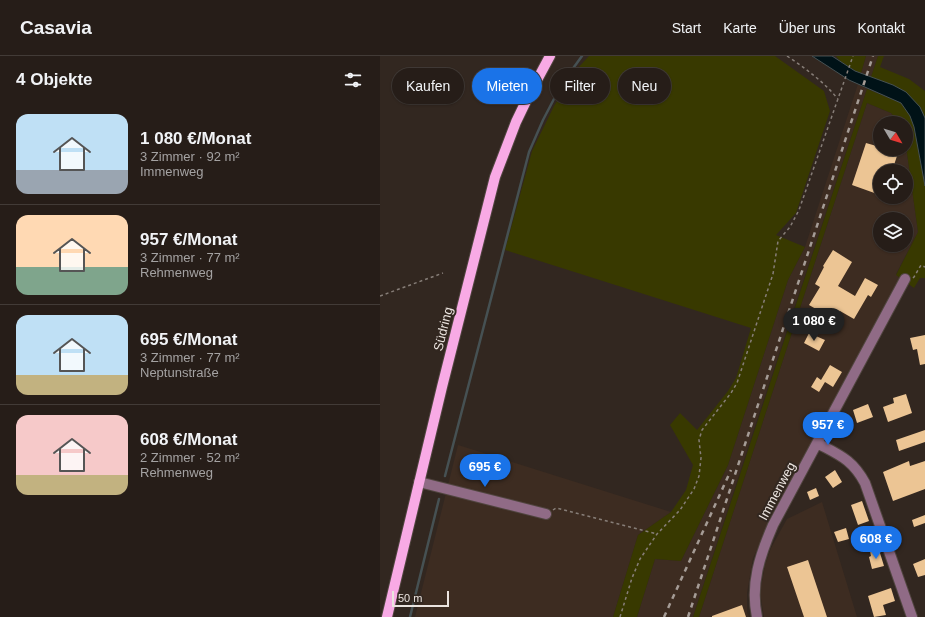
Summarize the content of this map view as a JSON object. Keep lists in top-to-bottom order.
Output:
{
  "streets": {
    "main road": ["Südring"],
    "street": ["Immenweg"]
  },
  "scale_bar": "50 m",
  "north": "bottom right",
  "page": {
    "header": "Casavia",
    "nav": [
      "Start",
      "Karte",
      "Über uns",
      "Kontakt"
    ],
    "heading": "4 Objekte",
    "chip": [
      "Kaufen",
      "Mieten",
      "Filter",
      "Neu"
    ],
    "list": [
      {
        "name": "1 080 €/Monat",
        "note": "3 Zimmer · 92 m² · Immenweg"
      },
      {
        "name": "957 €/Monat",
        "note": "3 Zimmer · 77 m² · Rehmenweg"
      },
      {
        "name": "695 €/Monat",
        "note": "3 Zimmer · 77 m² · Neptunstraße"
      },
      {
        "name": "608 €/Monat",
        "note": "2 Zimmer · 52 m² · Rehmenweg"
      }
    ],
    "price": [
      "1 080 €",
      "957 €",
      "695 €",
      "608 €"
    ],
    "scale": "50 m"
  }
}
